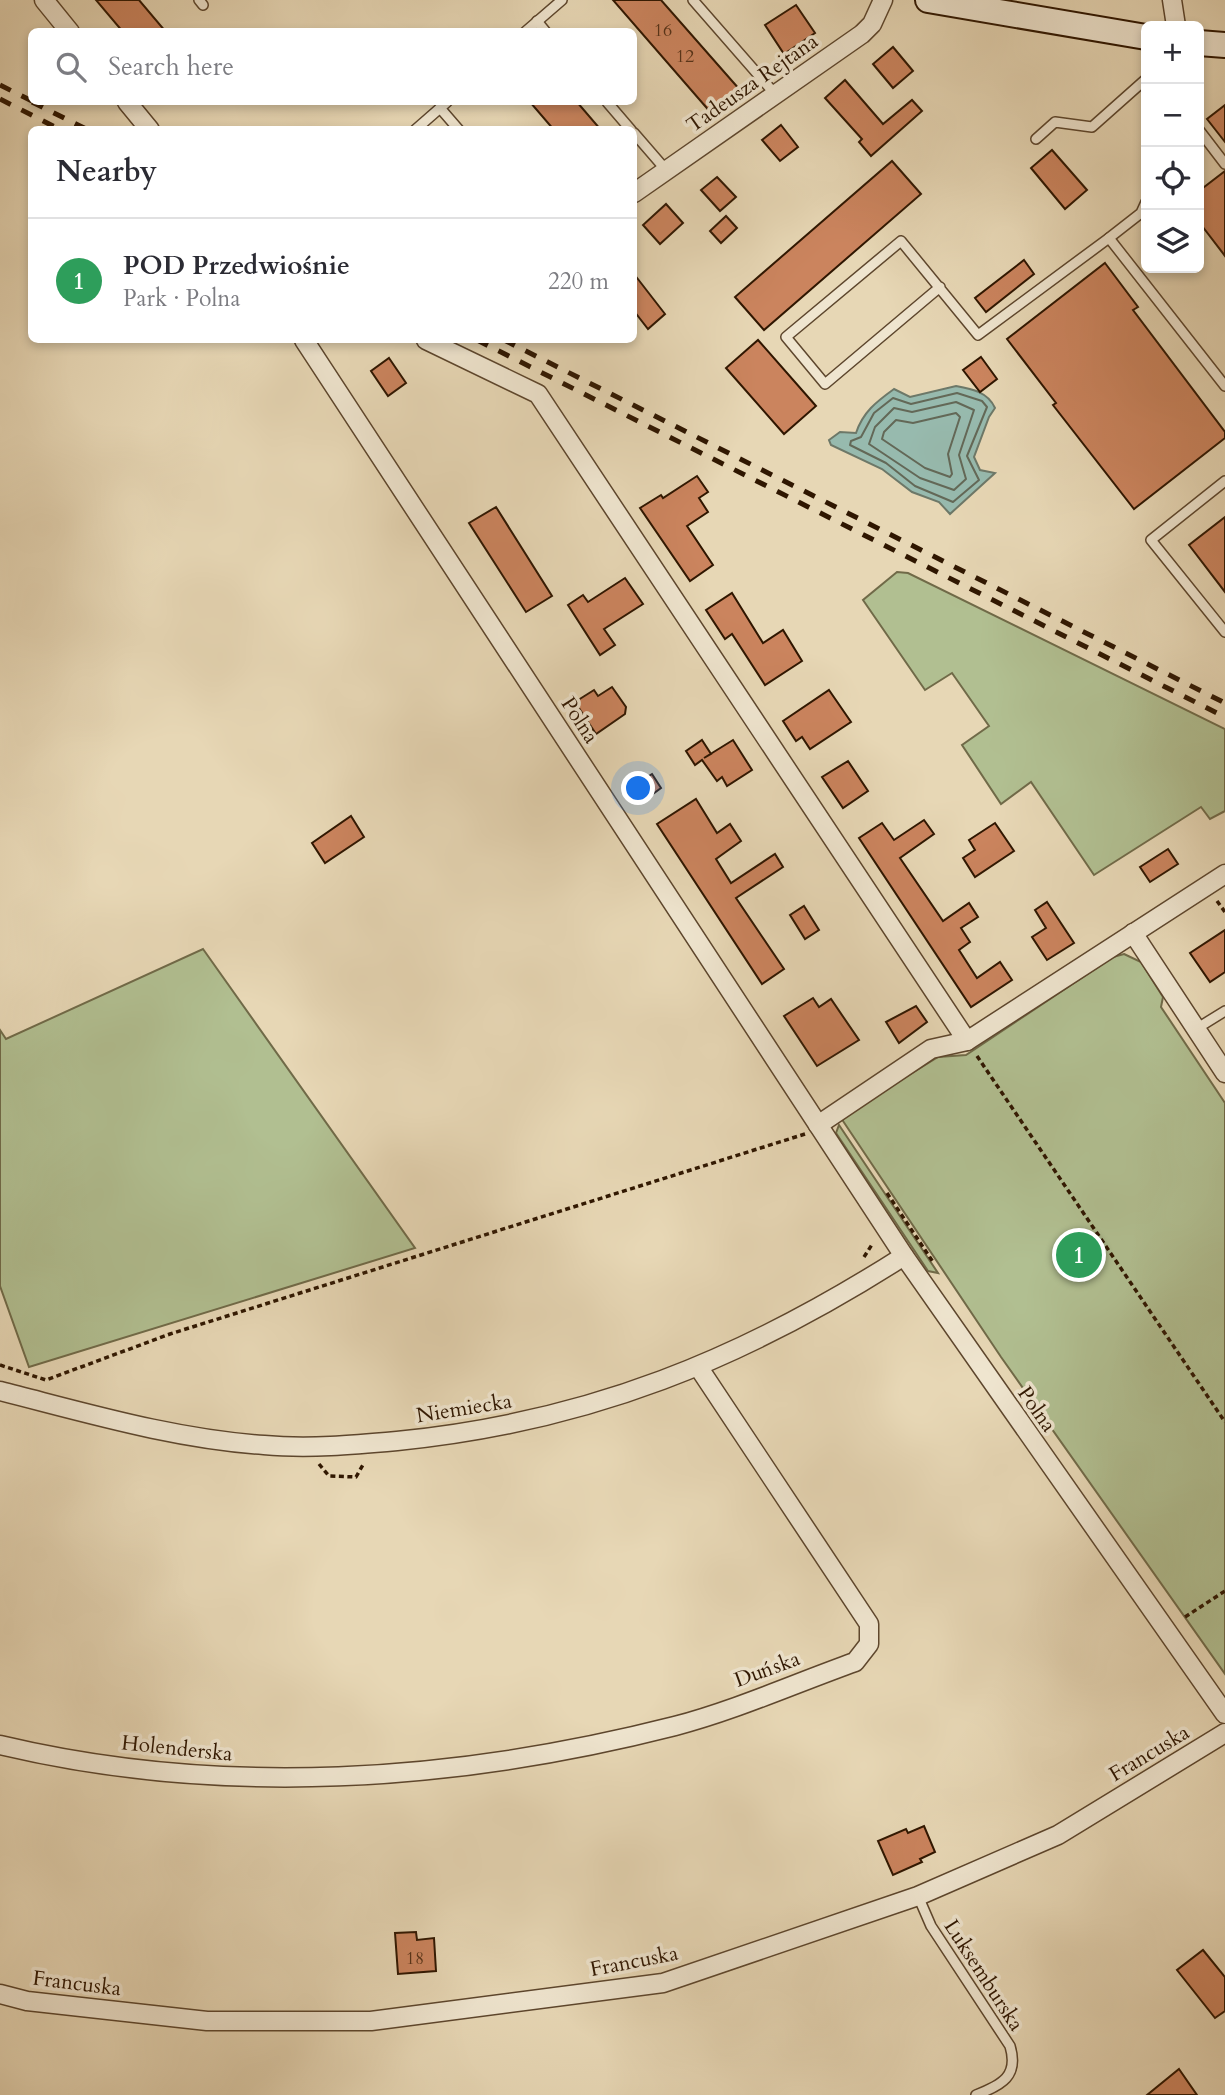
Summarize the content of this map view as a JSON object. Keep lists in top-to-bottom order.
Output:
{
  "streets": {
    "street": [
      "Tadeusza Rejtana",
      "Polna",
      "Niemiecka",
      "Duńska",
      "Holenderska",
      "Francuska"
    ],
    "lane": ["Luksemburska"]
  },
  "crossings": [
    ["Polna", "Niemiecka"],
    ["Niemiecka", "Duńska"],
    ["Duńska", "Holenderska"],
    ["Francuska", "Luksemburska"]
  ],
  "house_numbers": ["16", "12", "18"],
  "page": {
    "map_buttons": ["+", "−"],
    "search": "Search here",
    "heading": "Nearby",
    "list": [
      {
        "mark": "1",
        "name": "POD Przedwiośnie",
        "note": "Park · Polna",
        "value": "220 m"
      }
    ],
    "pins": "1"
  }
}
